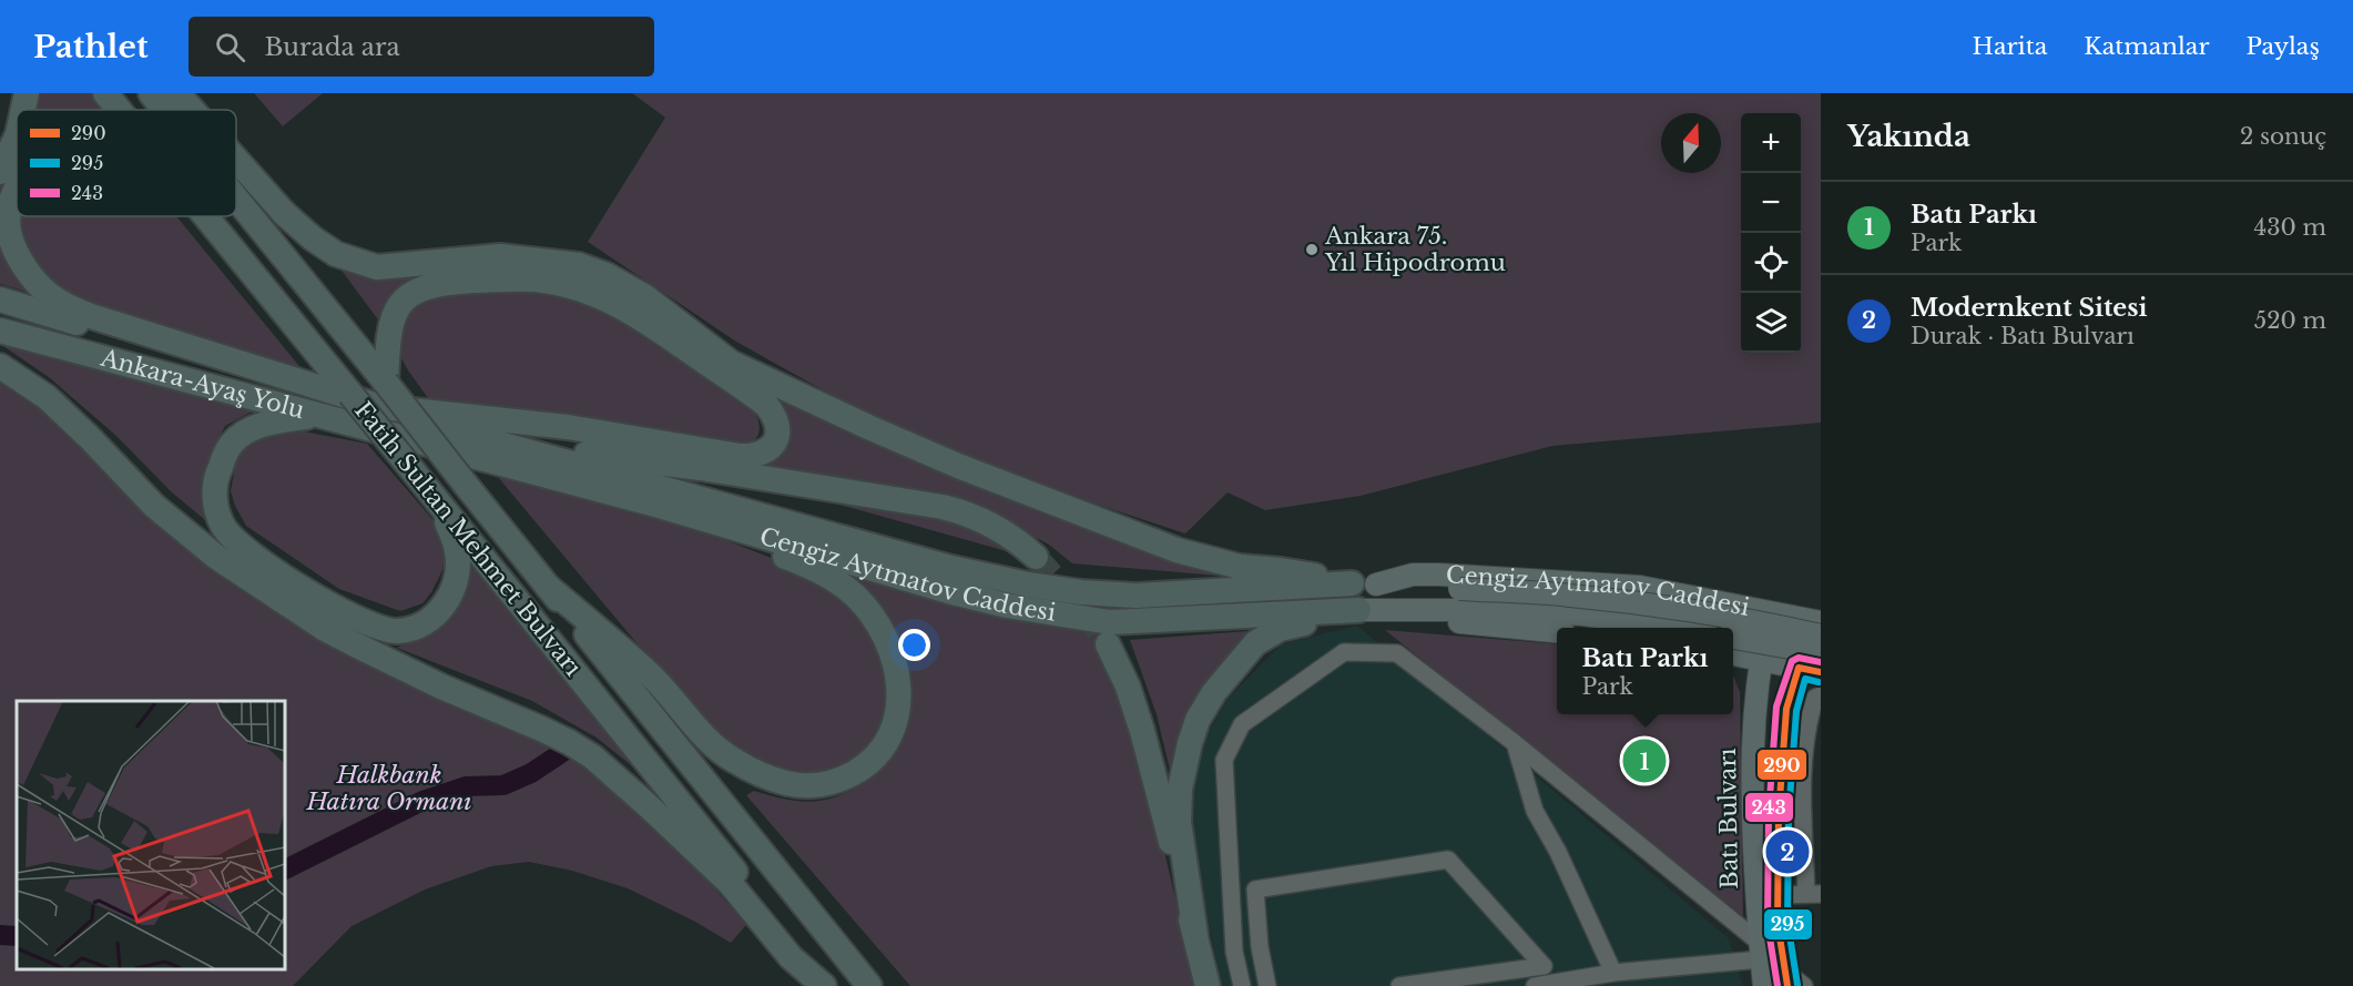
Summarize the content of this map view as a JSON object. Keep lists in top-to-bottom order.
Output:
{
  "streets": {
    "highway": ["Ankara-Ayaş Yolu", "Fatih Sultan Mehmet Bulvarı", "Cengiz Aytmatov Caddesi"],
    "main road": ["Batı Bulvarı"]
  },
  "crossings": [
    ["Ankara-Ayaş Yolu", "Fatih Sultan Mehmet Bulvarı"],
    ["Ankara-Ayaş Yolu", "Cengiz Aytmatov Caddesi"],
    ["Fatih Sultan Mehmet Bulvarı", "Cengiz Aytmatov Caddesi"],
    ["Cengiz Aytmatov Caddesi", "Batı Bulvarı"]
  ],
  "parks": ["Halkbank Hatıra Ormanı"],
  "places": ["Ankara 75. Yıl Hipodromu"],
  "lines": ["transit line 243", "transit line 290", "transit line 295"],
  "legend": ["290", "295", "243"],
  "north": "top",
  "page": {
    "header": "Pathlet",
    "search": "Burada ara",
    "nav": ["Harita", "Katmanlar", "Paylaş"],
    "heading": ["Yakında", "2 sonuç"],
    "map_buttons": ["+", "−"],
    "list": [
      {
        "mark": "1",
        "name": "Batı Parkı",
        "note": "Park",
        "value": "430 m"
      },
      {
        "mark": "2",
        "name": "Modernkent Sitesi",
        "note": "Durak · Batı Bulvarı",
        "value": "520 m"
      }
    ],
    "popup": ["Batı Parkı", "Park"],
    "pins": ["1", "2"]
  }
}
